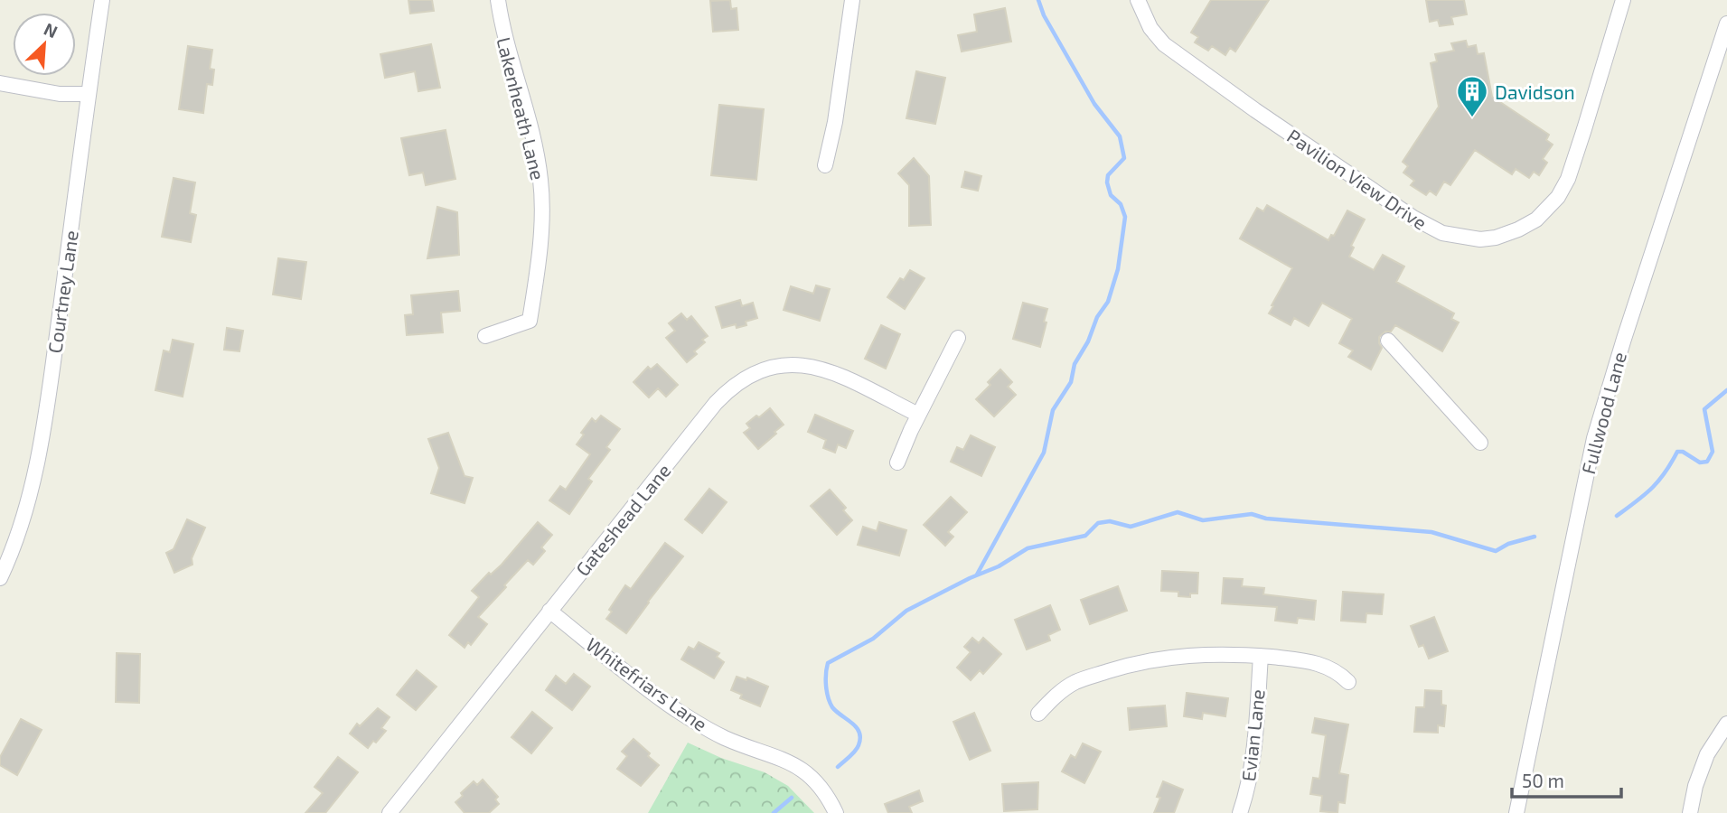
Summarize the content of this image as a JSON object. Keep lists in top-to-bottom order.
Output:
{
  "streets": {
    "street": [
      "Lakenheath Lane",
      "Pavilion View Drive",
      "Courtney Lane",
      "Fullwood Lane",
      "Gateshead Lane",
      "Whitefriars Lane",
      "Evian Lane"
    ]
  },
  "crossings": [
    ["Gateshead Lane", "Whitefriars Lane"]
  ],
  "places": {
    "building": ["Davidson"]
  },
  "scale_bar": "50 m",
  "north": "top right"
}
